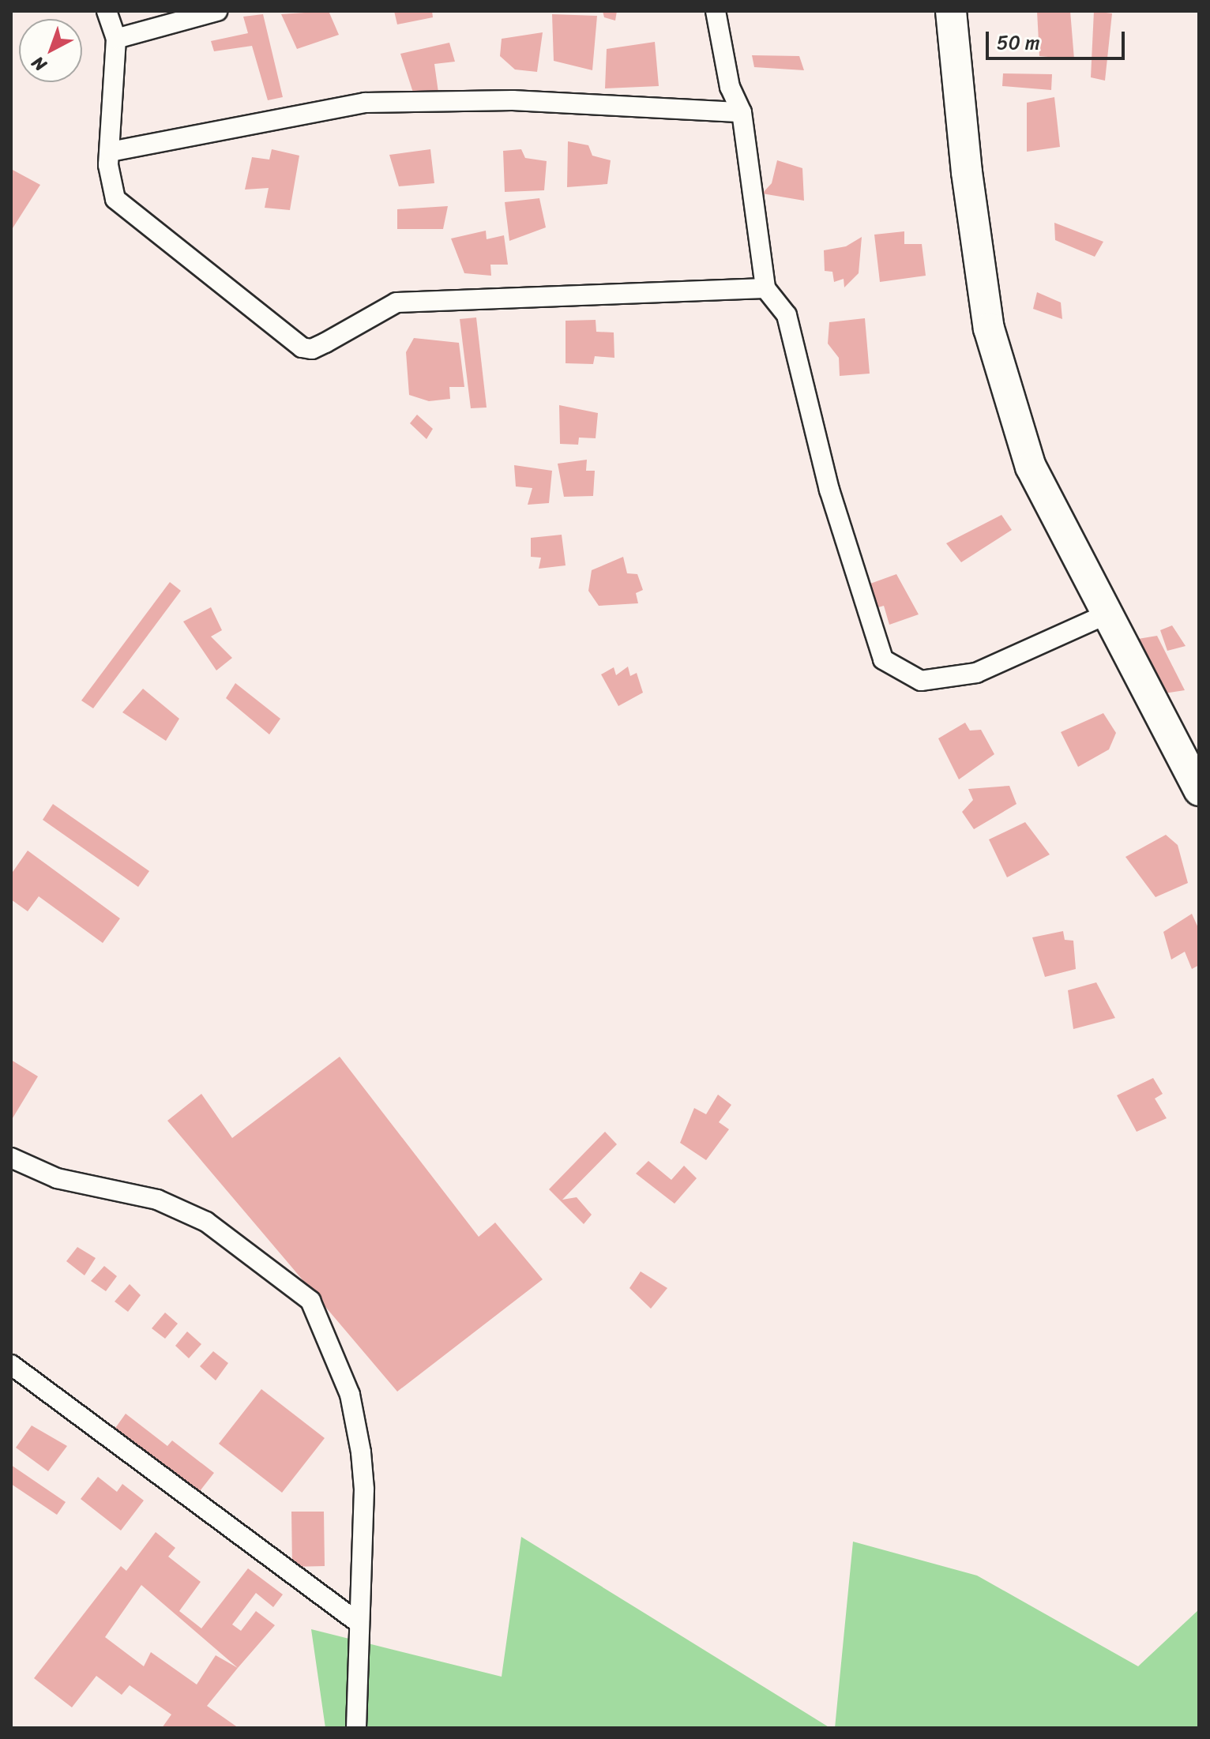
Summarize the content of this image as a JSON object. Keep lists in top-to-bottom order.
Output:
{
  "scale_bar": "50 m",
  "north": "bottom left"
}
